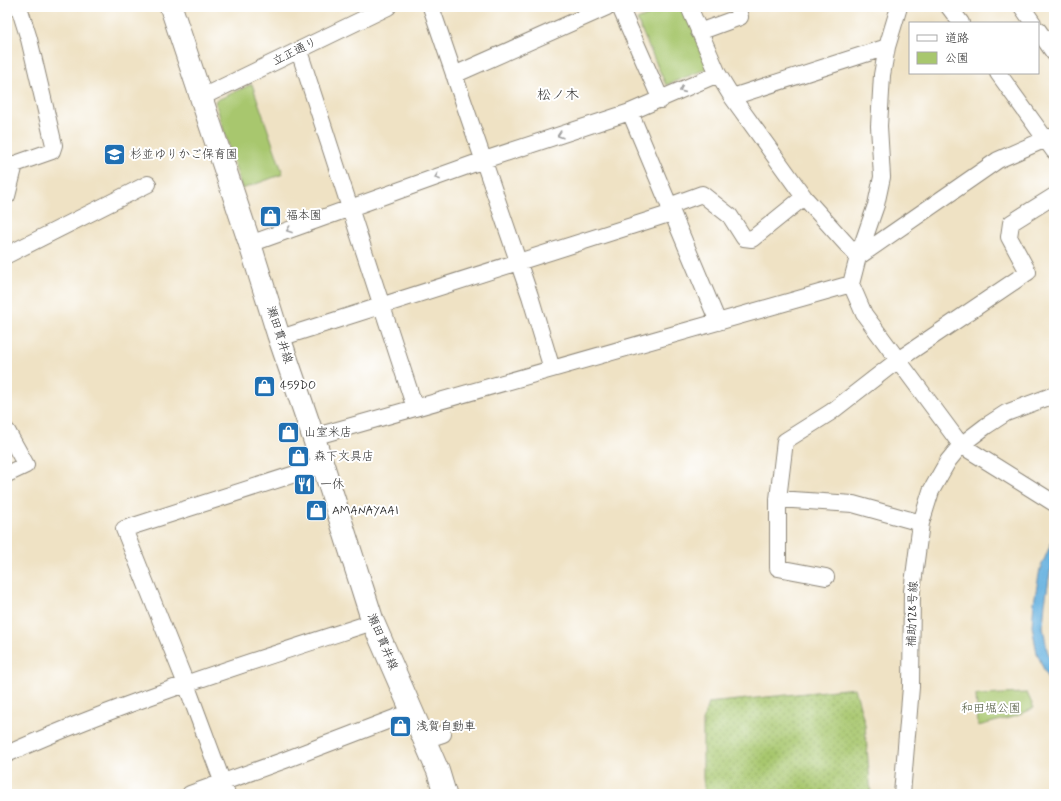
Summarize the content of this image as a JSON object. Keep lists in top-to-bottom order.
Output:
{
  "streets": {
    "main road": ["瀬田貫井線"],
    "street": ["立正通り", "補助128号線"]
  },
  "crossings": [
    ["立正通り", "瀬田貫井線"]
  ],
  "districts": ["松ノ木"],
  "parks": ["和田堀公園"],
  "places": {
    "school or university": ["杉並ゆりかご保育園"],
    "shop": [
      "福本園",
      "459DO",
      "山室米店",
      "森下文具店",
      "AMANAYAAI",
      "浅賀自動車"
    ],
    "restaurant": ["一休"]
  },
  "legend": ["道路", "公園"]
}
